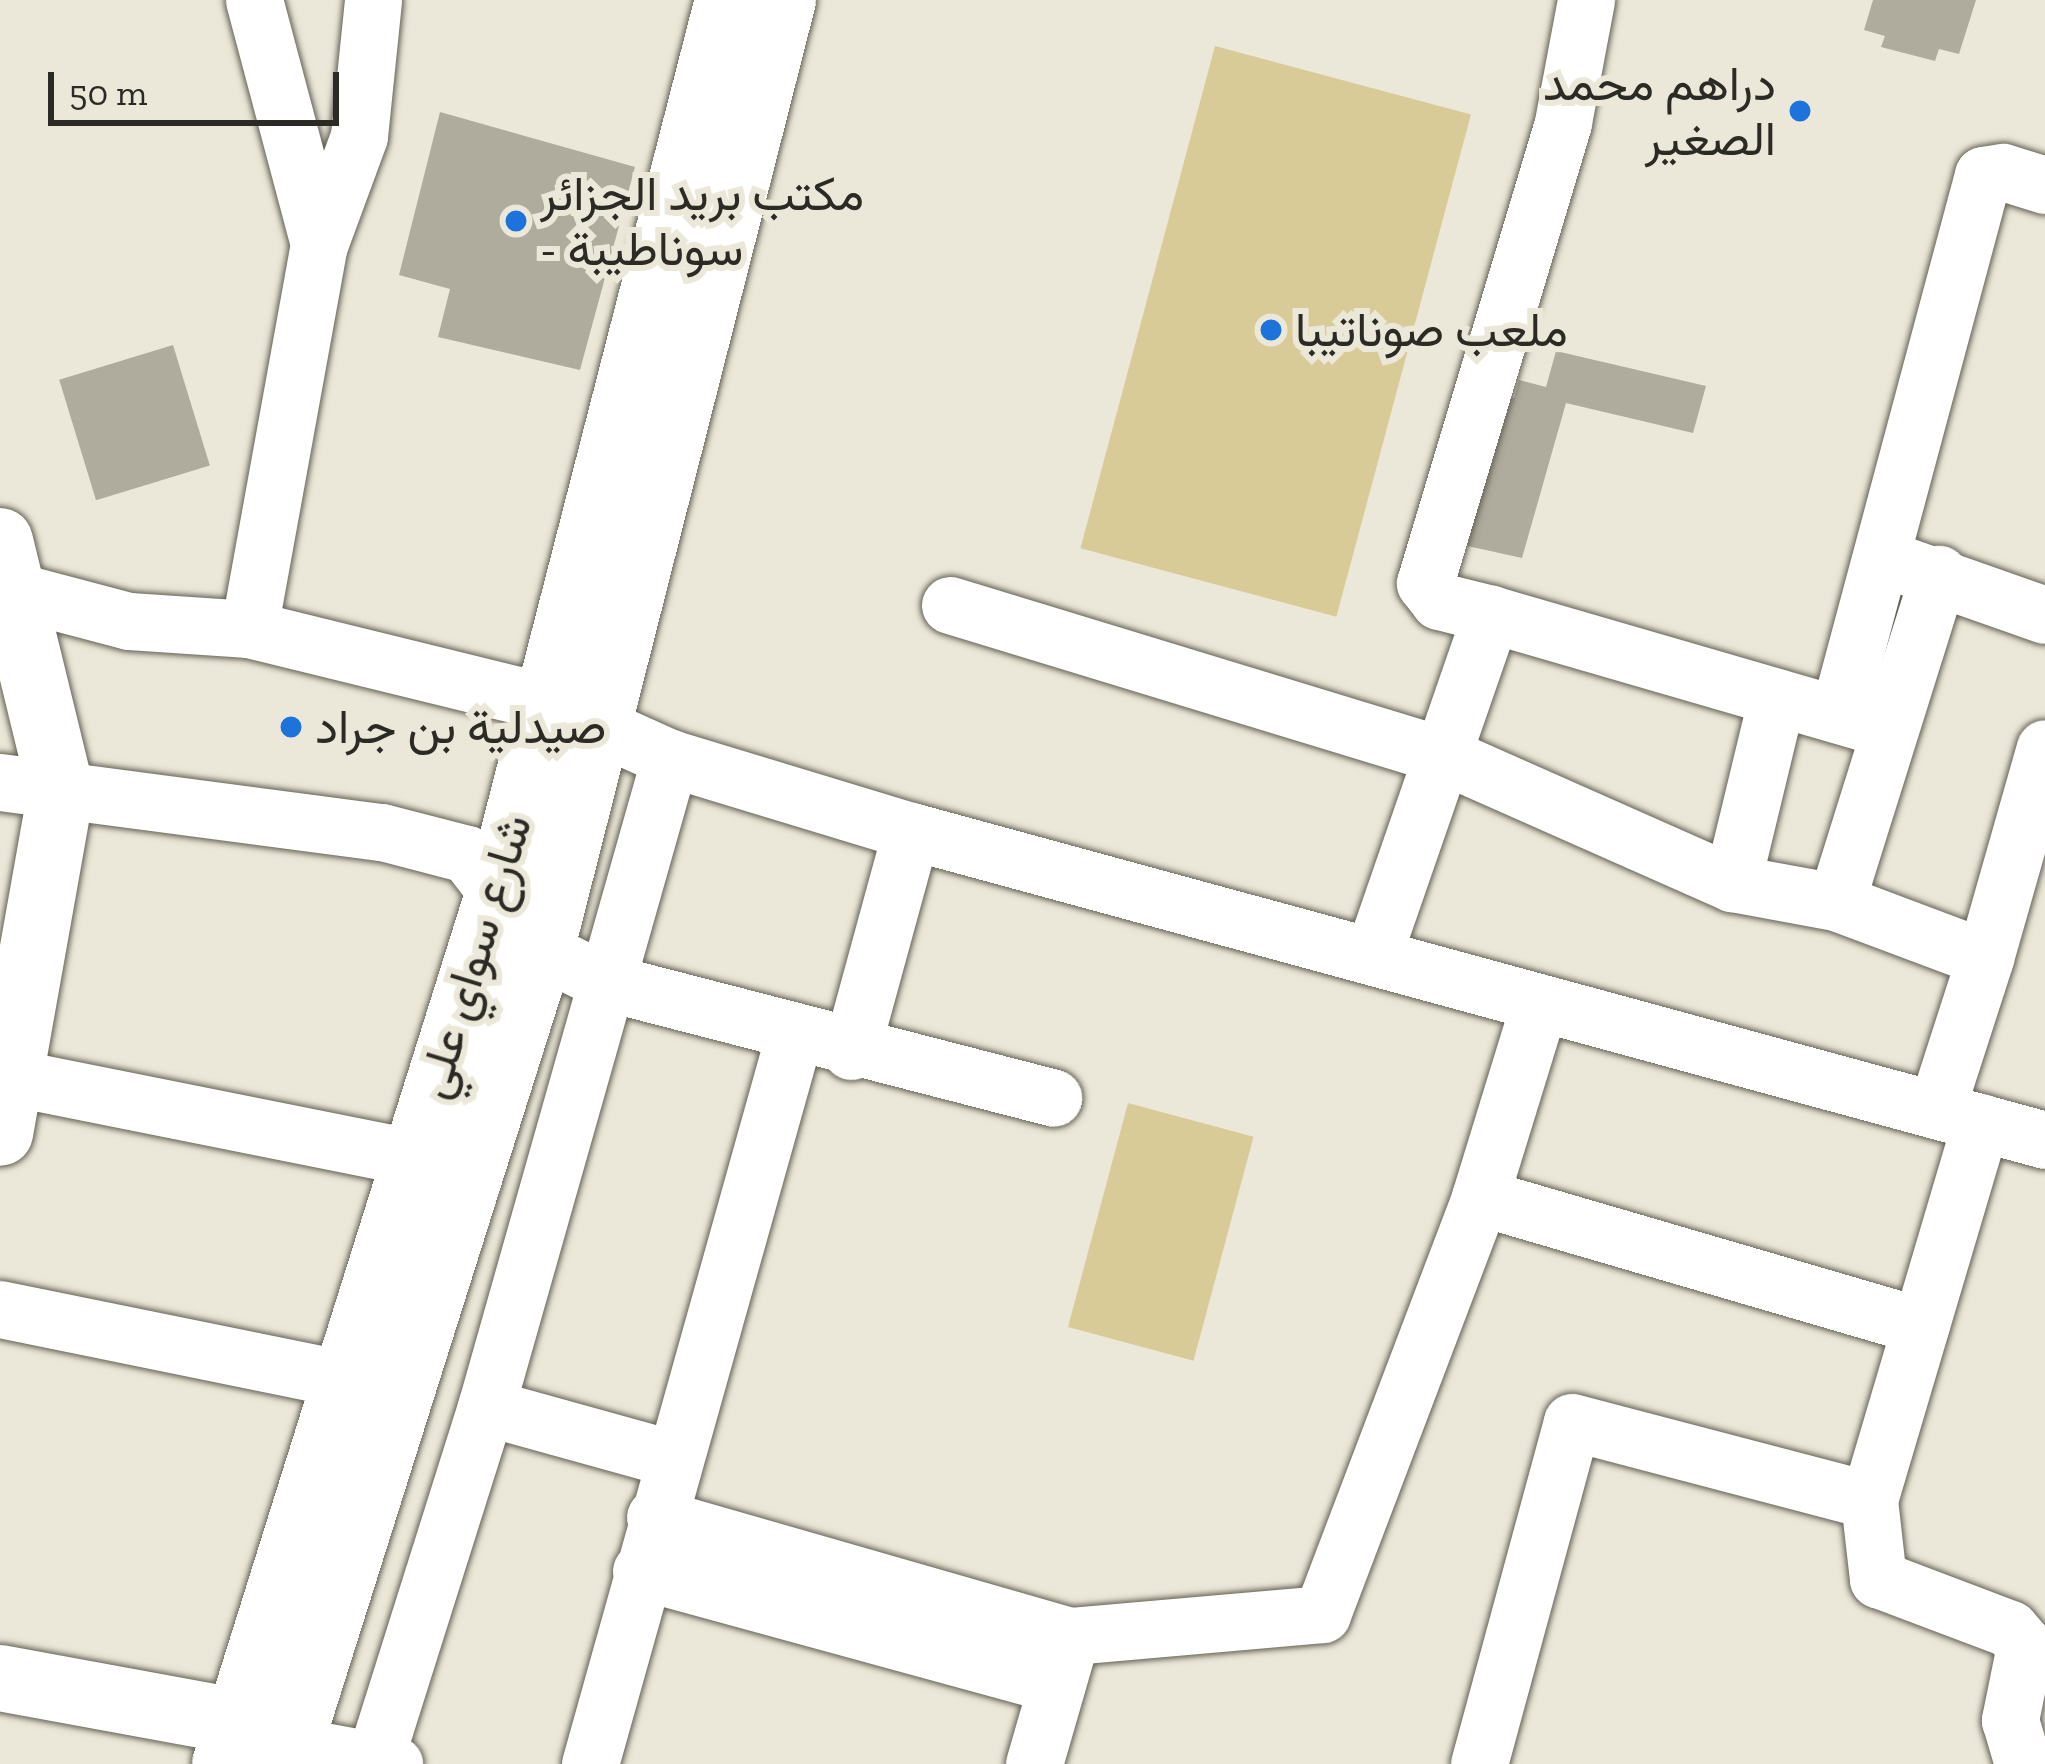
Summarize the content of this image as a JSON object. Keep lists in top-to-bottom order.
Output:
{
  "streets": {
    "main road": ["شارع سواي علي"]
  },
  "places": [
    "دراهم محمد الصغير",
    "مكتب بريد الجزائر - سوناطيبة",
    "ملعب صوناتيبا",
    "صيدلية بن جراد"
  ],
  "scale_bar": "50 m"
}
